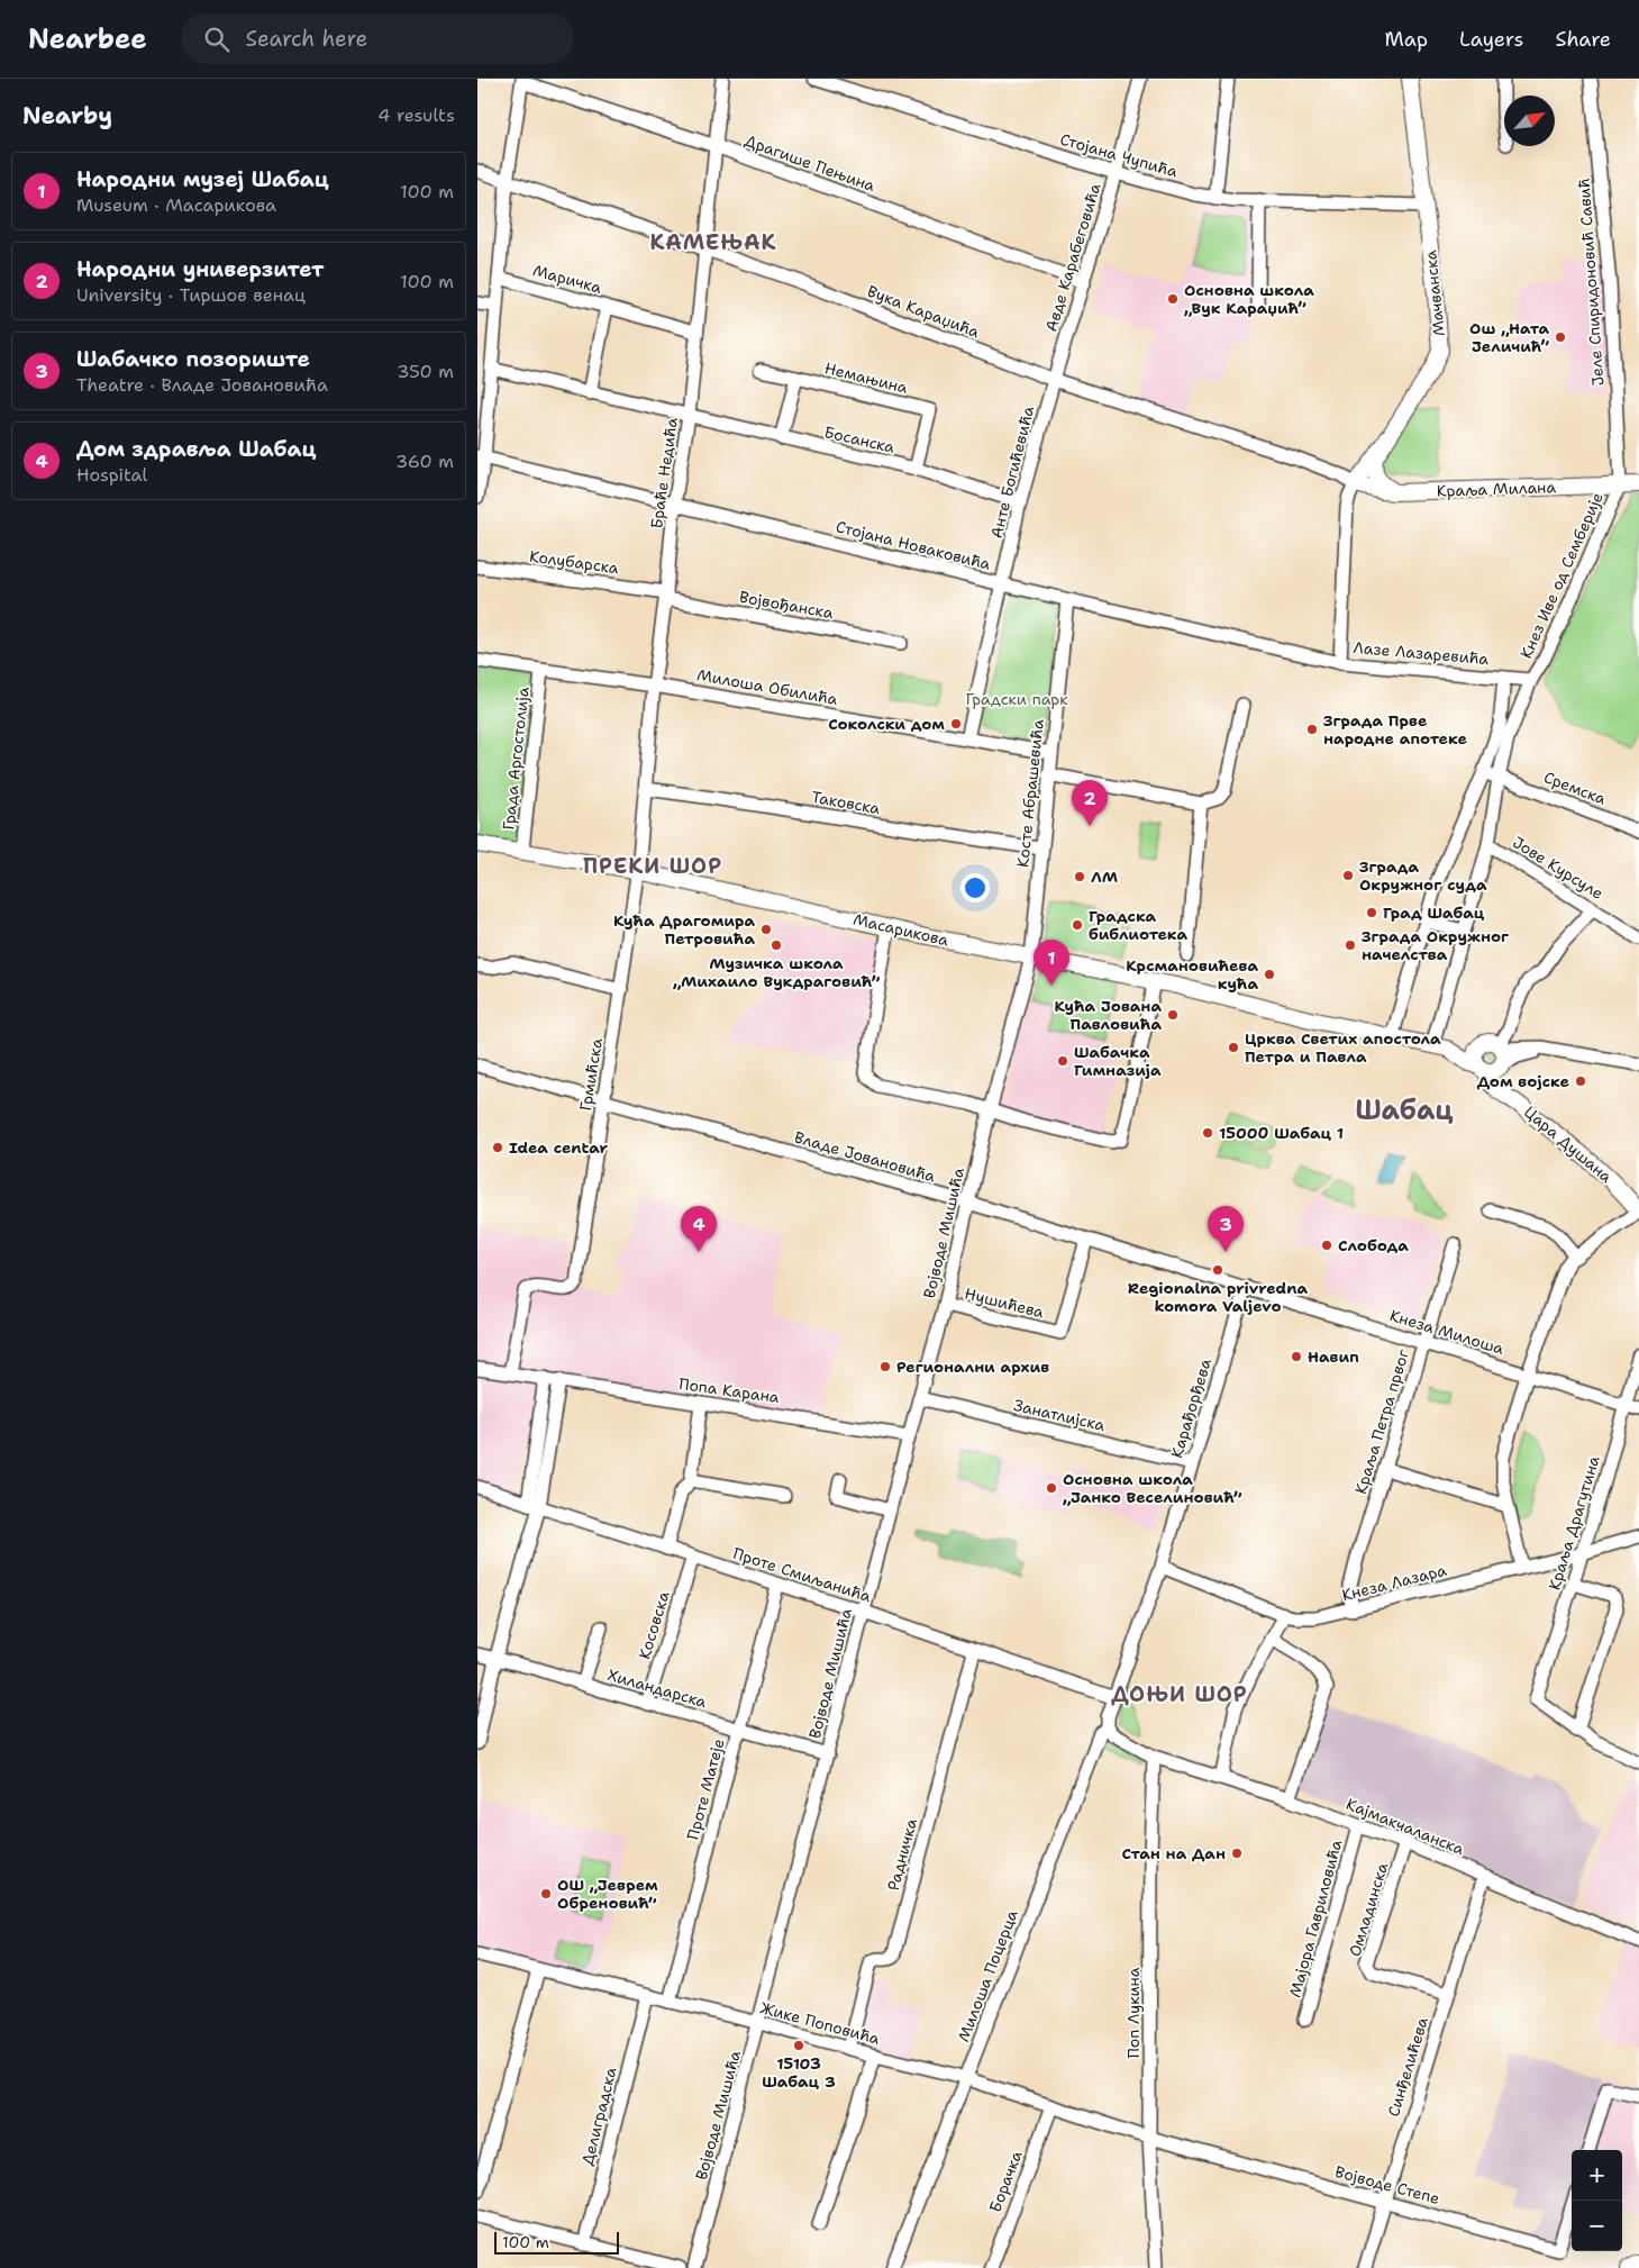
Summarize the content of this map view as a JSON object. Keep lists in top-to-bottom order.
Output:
{
  "streets": {
    "main road": [
      "Мачванска",
      "Краља Милана",
      "Масарикова",
      "Цара Душана"
    ],
    "street": [
      "Стојана Чупића",
      "Драгише Пењина",
      "Авде Карабеговића",
      "Маричка",
      "Јеле Спиридоновић Савић",
      "Вука Караџића",
      "Немањина",
      "Босанска",
      "Анте Богићевића",
      "Браће Недића",
      "Стојана Новаковића",
      "Колубарска",
      "Кнез Иве од Семберије",
      "Војвођанска",
      "Лазе Лазаревића",
      "Милоша Обилића",
      "Града Аргостолија",
      "Сремска",
      "Косте Абрашевића",
      "Таковска",
      "Јове Курсуле",
      "Грмићска",
      "Владе Јовановића",
      "Војводе Мишића",
      "Нушићева",
      "Кнеза Милоша",
      "Попа Карана",
      "Карађорђева",
      "Занатлијска",
      "Краља Петра првог",
      "Краља Драгутина",
      "Проте Смиљанића",
      "Кнеза Лазара",
      "Косовска",
      "Хиландарска",
      "Проте Матеје",
      "Кајмакчаланска",
      "Радничка",
      "Омладинска",
      "Мајора Гавриловића",
      "Милоша Поцерца",
      "Поп Лукина",
      "Жике Поповића",
      "Синђелићева",
      "Делиградска",
      "Борачка",
      "Војводе Степе"
    ]
  },
  "crossings": [
    ["Стојана Чупића", "Авде Карабеговића"],
    ["Стојана Чупића", "Мачванска"],
    ["Драгише Пењина", "Авде Карабеговића"],
    ["Драгише Пењина", "Браће Недића"],
    ["Авде Карабеговића", "Вука Караџића"],
    ["Авде Карабеговића", "Анте Богићевића"],
    ["Јеле Спиридоновић Савић", "Краља Милана"],
    ["Јеле Спиридоновић Савић", "Кнез Иве од Семберије"],
    ["Мачванска", "Вука Караџића"],
    ["Мачванска", "Краља Милана"],
    ["Вука Караџића", "Анте Богићевића"],
    ["Вука Караџића", "Браће Недића"],
    ["Вука Караџића", "Краља Милана"],
    ["Немањина", "Босанска"],
    ["Босанска", "Анте Богићевића"],
    ["Босанска", "Браће Недића"],
    ["Анте Богићевића", "Стојана Новаковића"],
    ["Анте Богићевића", "Милоша Обилића"],
    ["Браће Недића", "Стојана Новаковића"],
    ["Браће Недића", "Колубарска"],
    ["Браће Недића", "Војвођанска"],
    ["Браће Недића", "Милоша Обилића"],
    ["Браће Недића", "Таковска"],
    ["Браће Недића", "Масарикова"],
    ["Браће Недића", "Грмићска"],
    ["Краља Милана", "Кнез Иве од Семберије"],
    ["Стојана Новаковића", "Лазе Лазаревића"],
    ["Стојана Новаковића", "Косте Абрашевића"],
    ["Колубарска", "Војвођанска"],
    ["Кнез Иве од Семберије", "Лазе Лазаревића"],
    ["Кнез Иве од Семберије", "Сремска"],
    ["Кнез Иве од Семберије", "Јове Курсуле"],
    ["Кнез Иве од Семберије", "Цара Душана"],
    ["Милоша Обилића", "Града Аргостолија"],
    ["Милоша Обилића", "Косте Абрашевића"],
    ["Града Аргостолија", "Масарикова"],
    ["Косте Абрашевића", "Таковска"],
    ["Косте Абрашевића", "Масарикова"],
    ["Косте Абрашевића", "Војводе Мишића"],
    ["Масарикова", "Грмићска"],
    ["Масарикова", "Цара Душана"],
    ["Масарикова", "Војводе Мишића"],
    ["Грмићска", "Владе Јовановића"],
    ["Грмићска", "Попа Карана"],
    ["Владе Јовановића", "Војводе Мишића"],
    ["Владе Јовановића", "Нушићева"],
    ["Владе Јовановића", "Кнеза Милоша"],
    ["Владе Јовановића", "Карађорђева"],
    ["Војводе Мишића", "Нушићева"],
    ["Војводе Мишића", "Попа Карана"],
    ["Војводе Мишића", "Занатлијска"],
    ["Војводе Мишића", "Проте Смиљанића"],
    ["Војводе Мишића", "Хиландарска"],
    ["Војводе Мишића", "Жике Поповића"],
    ["Кнеза Милоша", "Карађорђева"],
    ["Кнеза Милоша", "Краља Петра првог"],
    ["Кнеза Милоша", "Краља Драгутина"],
    ["Карађорђева", "Занатлијска"],
    ["Карађорђева", "Проте Смиљанића"],
    ["Карађорђева", "Кнеза Лазара"],
    ["Карађорђева", "Милоша Поцерца"],
    ["Краља Петра првог", "Кнеза Лазара"],
    ["Краља Драгутина", "Кнеза Лазара"],
    ["Проте Смиљанића", "Косовска"],
    ["Проте Смиљанића", "Проте Матеје"],
    ["Проте Смиљанића", "Радничка"],
    ["Проте Смиљанића", "Милоша Поцерца"],
    ["Косовска", "Хиландарска"],
    ["Хиландарска", "Проте Матеје"],
    ["Проте Матеје", "Жике Поповића"],
    ["Кајмакчаланска", "Омладинска"],
    ["Кајмакчаланска", "Мајора Гавриловића"],
    ["Кајмакчаланска", "Милоша Поцерца"],
    ["Кајмакчаланска", "Поп Лукина"],
    ["Кајмакчаланска", "Синђелићева"],
    ["Радничка", "Жике Поповића"],
    ["Омладинска", "Синђелићева"],
    ["Милоша Поцерца", "Жике Поповића"],
    ["Поп Лукина", "Жике Поповића"],
    ["Поп Лукина", "Војводе Степе"],
    ["Жике Поповића", "Делиградска"],
    ["Жике Поповића", "Борачка"],
    ["Жике Поповића", "Војводе Степе"],
    ["Синђелићева", "Војводе Степе"]
  ],
  "districts": [
    "КАМЕЊАК",
    "ПРЕКИ ШОР",
    "Шабац",
    "ДОЊИ ШОР"
  ],
  "parks": ["Градски парк"],
  "places": [
    "Основна школа „Вук Караџић”",
    "Ош „Ната Јеличић”",
    "Соколски дом",
    "Зграда Прве народне апотеке",
    "Зграда Окружног суда",
    "ЛМ",
    "Град Шабац",
    "Градска библиотека",
    "Кућа Драгомира Петровића",
    "Музичка школа „Михаило Вукдраговић”",
    "Зграда Окружног начелства",
    "Крсмановићева кућа",
    "Кућа Јована Павловића",
    "Црква Светих апостола Петра и Павла",
    "Шабачка Гимназија",
    "Дом војске",
    "15000 Шабац 1",
    "Idea centar",
    "Слобода",
    "Regionalna privredna komora Valjevo",
    "Навип",
    "Регионални архив",
    "Основна школа „Јанко Веселиновић”",
    "Стан на Дан",
    "ОШ „Јеврем Обреновић”",
    "15103 Шабац 3"
  ],
  "scale_bar": "100 m",
  "north": "top right",
  "page": {
    "header": "Nearbee",
    "search": "Search here",
    "nav": ["Map", "Layers", "Share"],
    "heading": ["Nearby", "4 results"],
    "list": [
      {
        "mark": "1",
        "name": "Народни музеј Шабац",
        "note": "Museum · Масарикова",
        "value": "100 m"
      },
      {
        "mark": "2",
        "name": "Народни универзитет",
        "note": "University · Тиршов венац",
        "value": "100 m"
      },
      {
        "mark": "3",
        "name": "Шабачко позориште",
        "note": "Theatre · Владе Јовановића",
        "value": "350 m"
      },
      {
        "mark": "4",
        "name": "Дом здравља Шабац",
        "note": "Hospital",
        "value": "360 m"
      }
    ],
    "pins": [
      "2",
      "1",
      "3",
      "4"
    ],
    "map_buttons": ["+", "−"],
    "scale": "100 m"
  }
}
